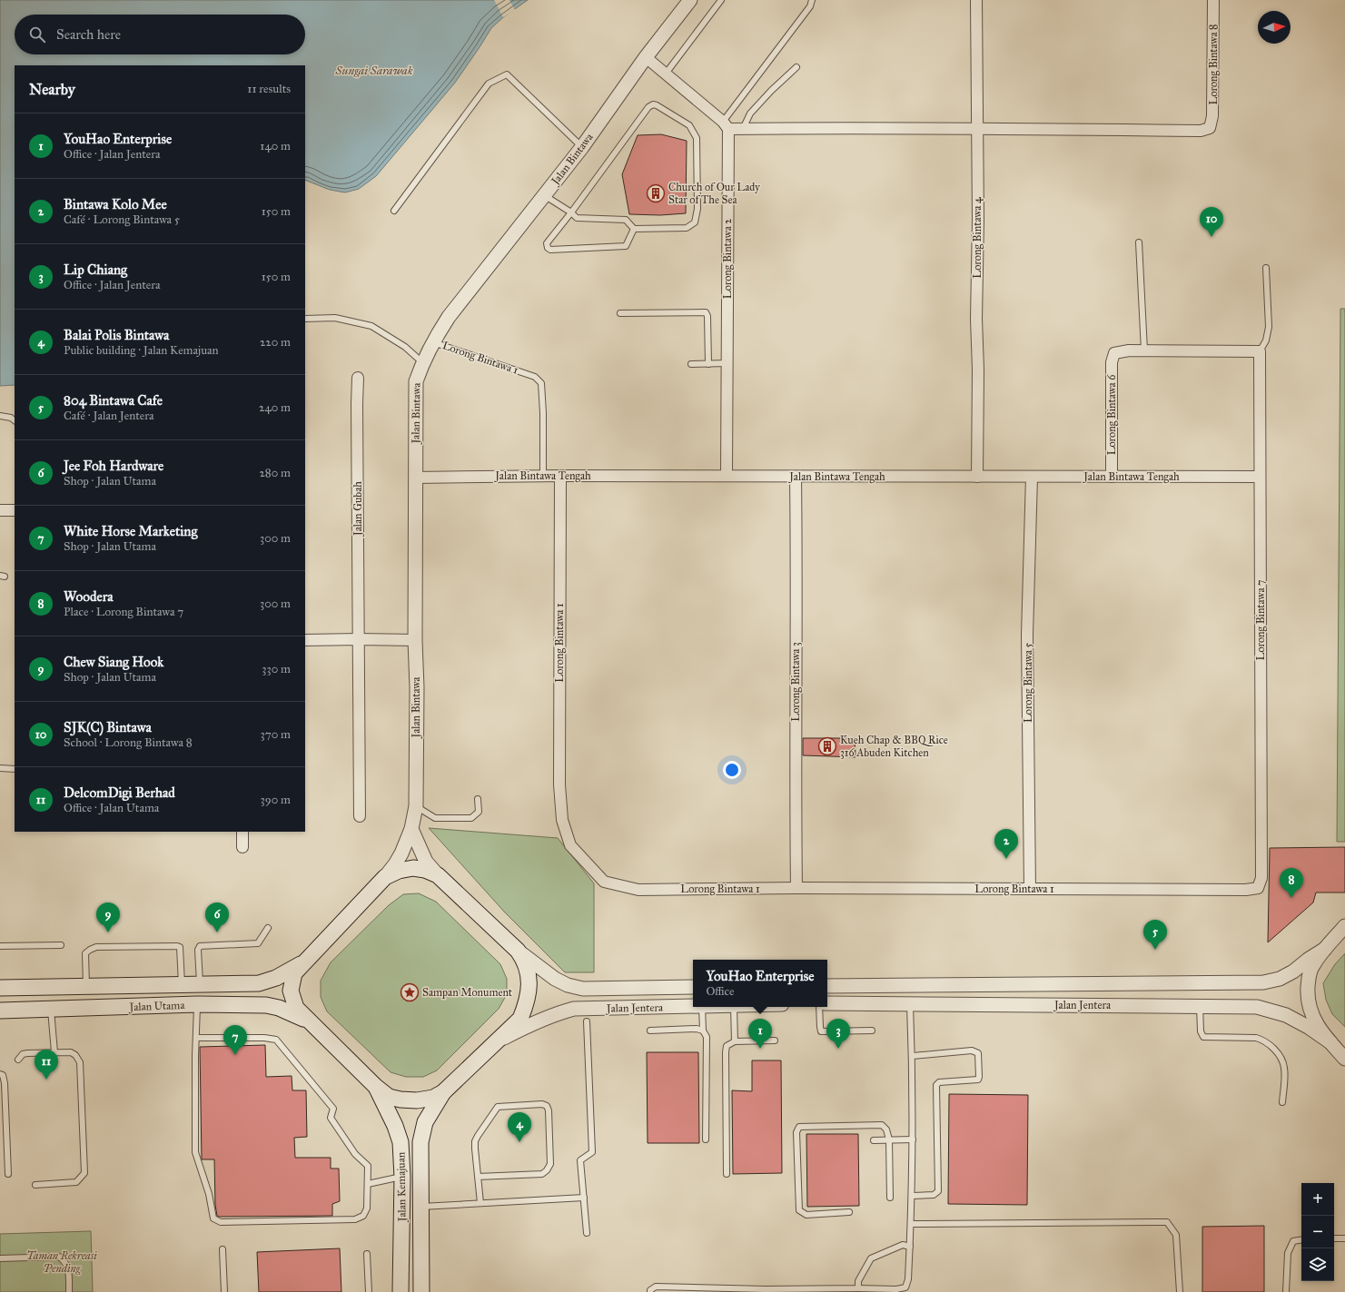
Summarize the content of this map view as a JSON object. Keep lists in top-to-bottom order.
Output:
{
  "streets": {
    "main road": ["Jalan Utama", "Jalan Kemajuan"],
    "street": [
      "Lorong Bintawa 8",
      "Jalan Bintawa",
      "Lorong Bintawa 4",
      "Lorong Bintawa 2",
      "Lorong Bintawa 1",
      "Lorong Bintawa 6",
      "Jalan Bintawa Tengah",
      "Jalan Gubah",
      "Lorong Bintawa 7",
      "Lorong Bintawa 3",
      "Lorong Bintawa 5",
      "Jalan Jentera"
    ]
  },
  "crossings": [
    ["Lorong Bintawa 8", "Lorong Bintawa 4"],
    ["Jalan Bintawa", "Lorong Bintawa 1"],
    ["Jalan Bintawa", "Jalan Bintawa Tengah"],
    ["Lorong Bintawa 4", "Jalan Bintawa Tengah"],
    ["Lorong Bintawa 2", "Jalan Bintawa Tengah"],
    ["Lorong Bintawa 1", "Jalan Bintawa Tengah"],
    ["Lorong Bintawa 1", "Lorong Bintawa 7"],
    ["Lorong Bintawa 1", "Lorong Bintawa 3"],
    ["Lorong Bintawa 1", "Lorong Bintawa 5"],
    ["Lorong Bintawa 6", "Jalan Bintawa Tengah"],
    ["Jalan Bintawa Tengah", "Lorong Bintawa 7"],
    ["Jalan Bintawa Tengah", "Lorong Bintawa 3"],
    ["Jalan Bintawa Tengah", "Lorong Bintawa 5"]
  ],
  "water": ["Sungai Sarawak"],
  "parks": ["Taman Rekreasi Pending"],
  "places": {
    "building": ["Church of Our Lady Star of The Sea", "Kueh Chap & BBQ Rice 316 Abuden Kitchen"],
    "place": ["Sampan Monument"]
  },
  "north": "right",
  "page": {
    "search": "Search here",
    "heading": ["Nearby", "11 results"],
    "list": [
      {
        "mark": "1",
        "name": "YouHao Enterprise",
        "note": "Office · Jalan Jentera",
        "value": "140 m"
      },
      {
        "mark": "2",
        "name": "Bintawa Kolo Mee",
        "note": "Café · Lorong Bintawa 5",
        "value": "150 m"
      },
      {
        "mark": "3",
        "name": "Lip Chiang",
        "note": "Office · Jalan Jentera",
        "value": "150 m"
      },
      {
        "mark": "4",
        "name": "Balai Polis Bintawa",
        "note": "Public building · Jalan Kemajuan",
        "value": "220 m"
      },
      {
        "mark": "5",
        "name": "804 Bintawa Cafe",
        "note": "Café · Jalan Jentera",
        "value": "240 m"
      },
      {
        "mark": "6",
        "name": "Jee Foh Hardware",
        "note": "Shop · Jalan Utama",
        "value": "280 m"
      },
      {
        "mark": "7",
        "name": "White Horse Marketing",
        "note": "Shop · Jalan Utama",
        "value": "300 m"
      },
      {
        "mark": "8",
        "name": "Woodera",
        "note": "Place · Lorong Bintawa 7",
        "value": "300 m"
      },
      {
        "mark": "9",
        "name": "Chew Siang Hook",
        "note": "Shop · Jalan Utama",
        "value": "330 m"
      },
      {
        "mark": "10",
        "name": "SJK(C) Bintawa",
        "note": "School · Lorong Bintawa 8",
        "value": "370 m"
      },
      {
        "mark": "11",
        "name": "DelcomDigi Berhad",
        "note": "Office · Jalan Utama",
        "value": "390 m"
      }
    ],
    "pins": [
      "10",
      "2",
      "8",
      "6",
      "9",
      "5",
      "1",
      "3",
      "7",
      "11",
      "4"
    ],
    "popup": ["YouHao Enterprise", "Office"],
    "map_buttons": ["+", "−"]
  }
}
